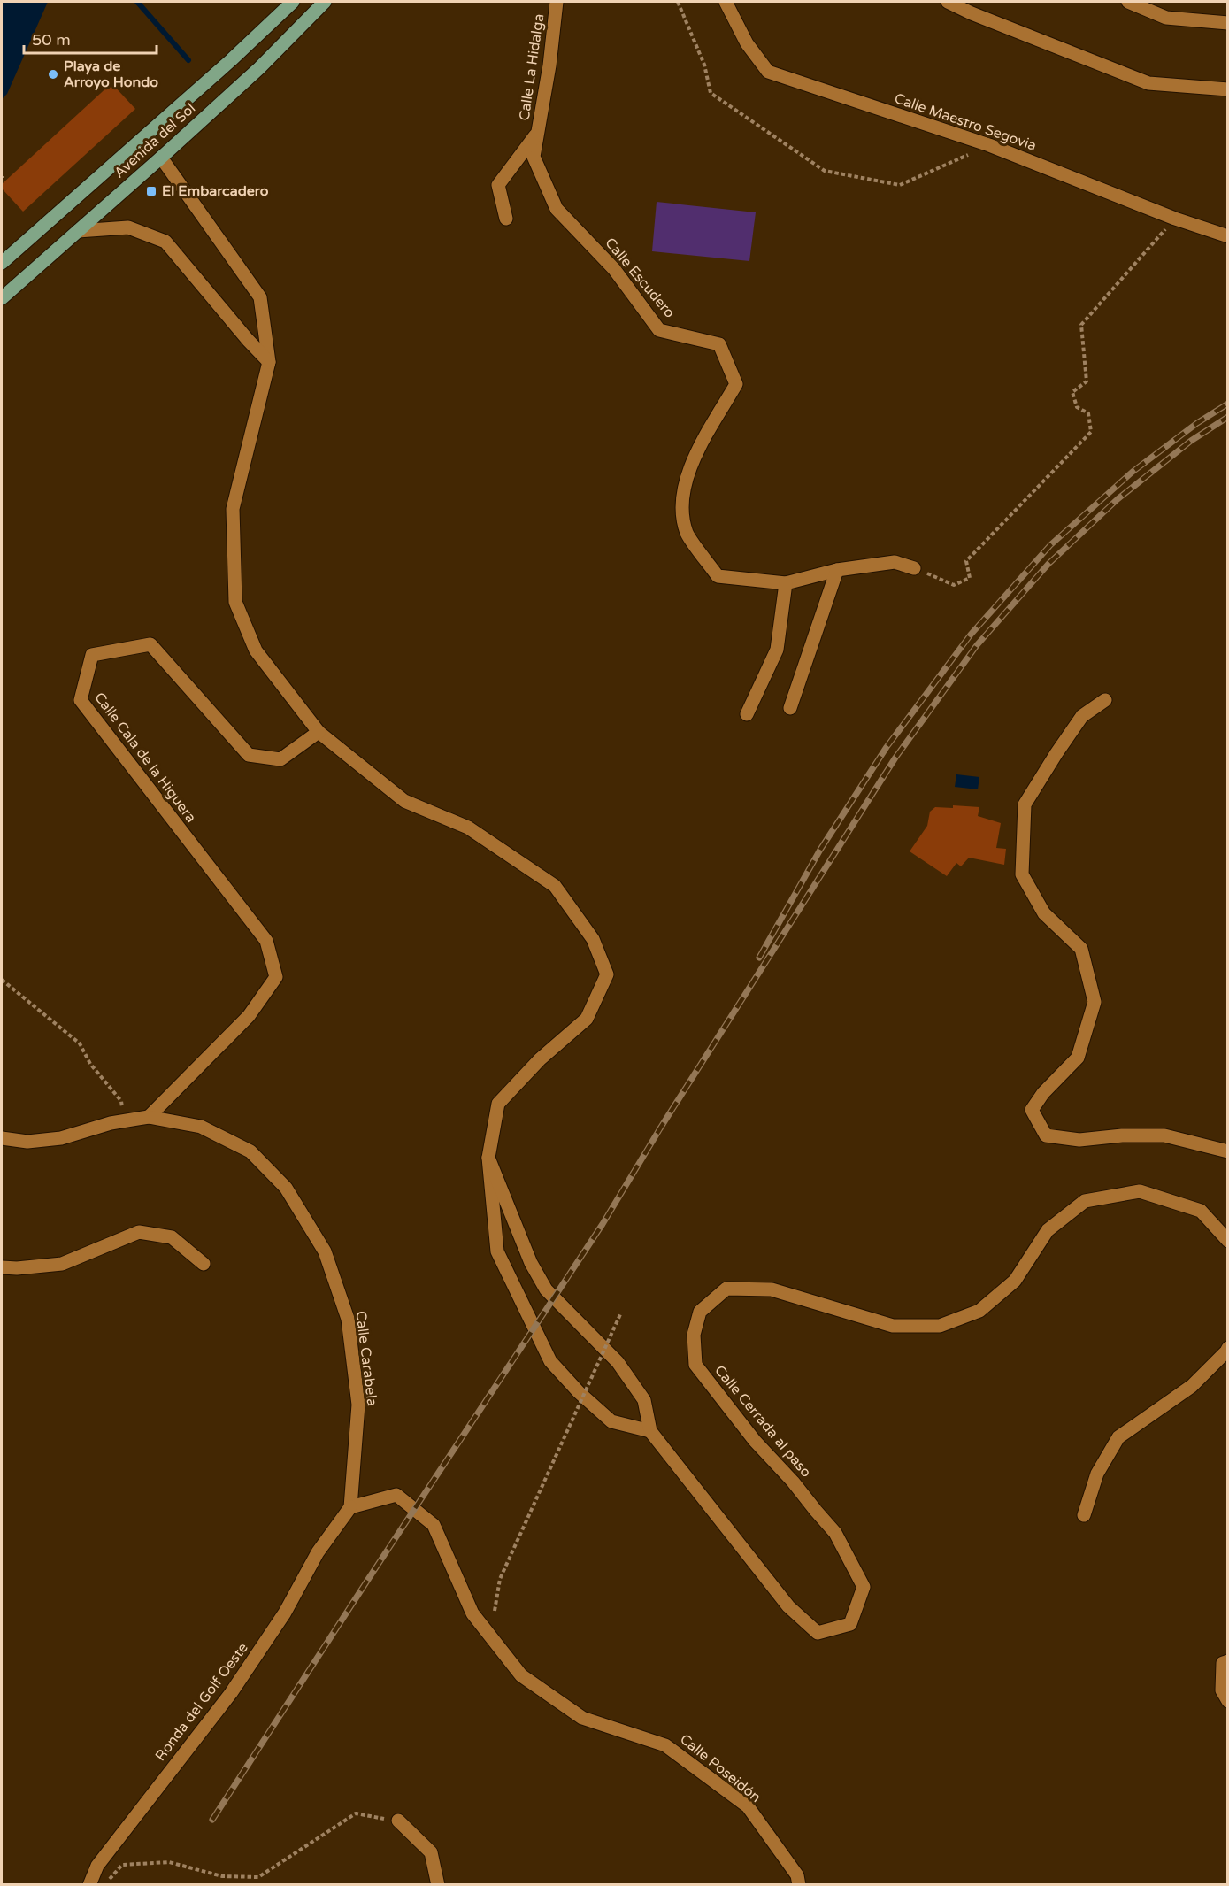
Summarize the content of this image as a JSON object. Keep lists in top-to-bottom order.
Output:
{
  "streets": {
    "main road": ["Avenida del Sol"],
    "street": [
      "Calle La Hidalga",
      "Calle Maestro Segovia",
      "Calle Escudero",
      "Calle Cala de la Higuera",
      "Calle Carabela",
      "Calle Cerrada al paso",
      "Ronda del Golf Oeste",
      "Calle Poseidón"
    ]
  },
  "crossings": [
    ["Calle La Hidalga", "Calle Escudero"],
    ["Calle Cala de la Higuera", "Calle Carabela"],
    ["Calle Carabela", "Ronda del Golf Oeste"],
    ["Calle Carabela", "Calle Poseidón"],
    ["Ronda del Golf Oeste", "Calle Poseidón"]
  ],
  "places": {
    "other": ["Playa de Arroyo Hondo"],
    "transit": ["El Embarcadero"]
  },
  "scale_bar": "50 m"
}
